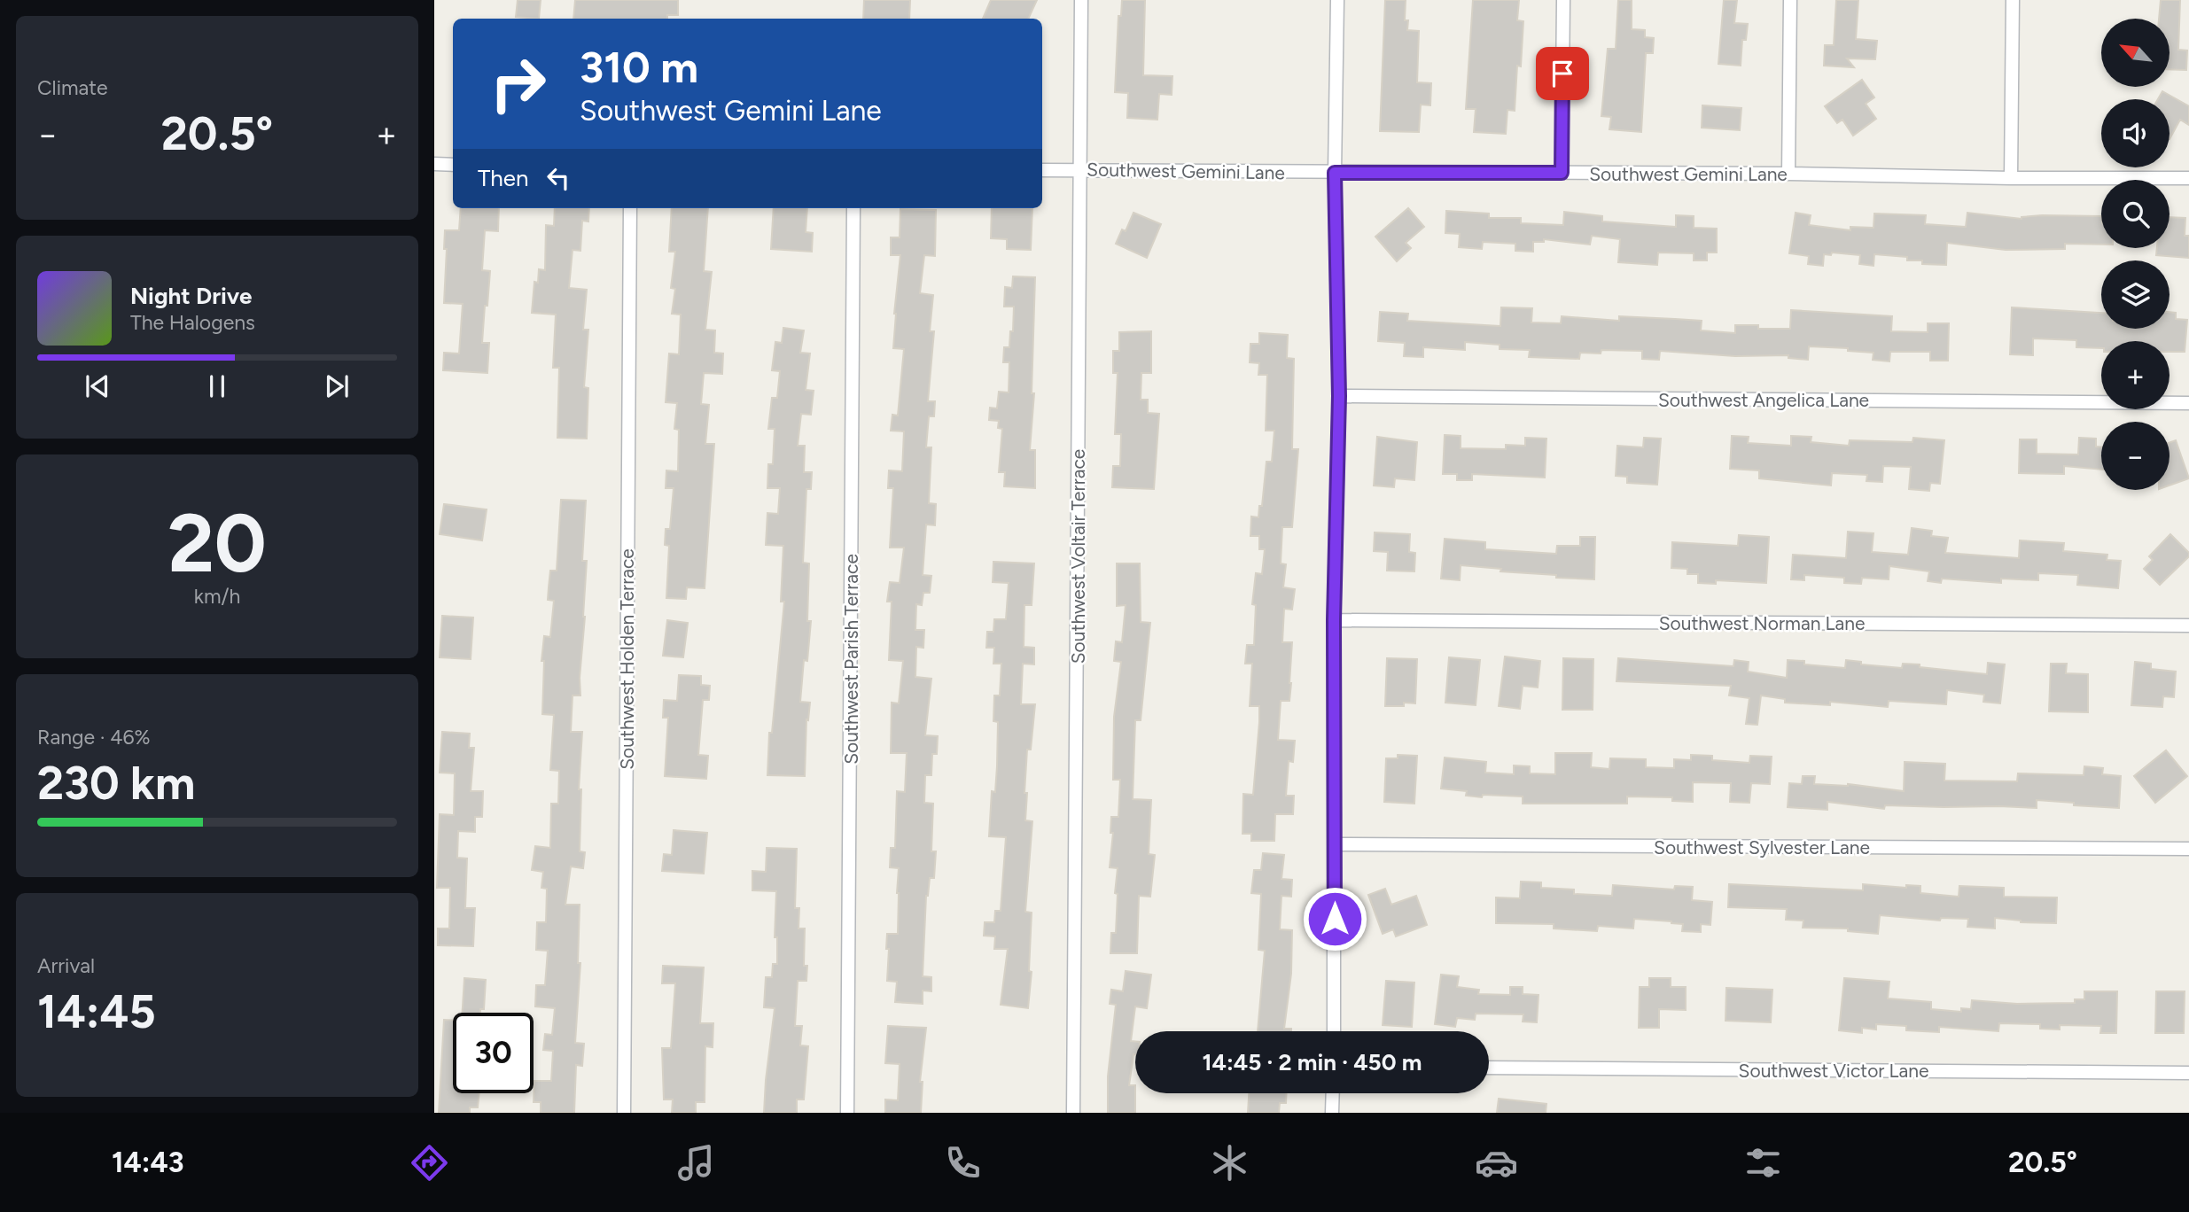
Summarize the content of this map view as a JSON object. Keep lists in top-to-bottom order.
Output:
{
  "streets": {
    "street": [
      "Southwest Gemini Lane",
      "Southwest Angelica Lane",
      "Southwest Voltair Terrace",
      "Southwest Norman Lane",
      "Southwest Holden Terrace",
      "Southwest Parish Terrace",
      "Southwest Sylvester Lane",
      "Southwest Victor Lane"
    ]
  },
  "crossings": [
    ["Southwest Gemini Lane", "Southwest Voltair Terrace"]
  ],
  "north": "top left",
  "page": {
    "tile": [
      "Climate",
      ["20", "km/h"],
      ["Range · 46%", "230 km"],
      ["Arrival", "14:45"]
    ],
    "map_buttons": ["+", "−"],
    "turn": ["310 m", "Southwest Gemini Lane"],
    "heat": ["−", "20.5°", "+"],
    "then": "Then",
    "song": ["Night Drive", "The Halogens"],
    "limit": "30",
    "trip": "14:45 · 2 min · 450 m",
    "tabs": ["14:43", "20.5°"]
  }
}
